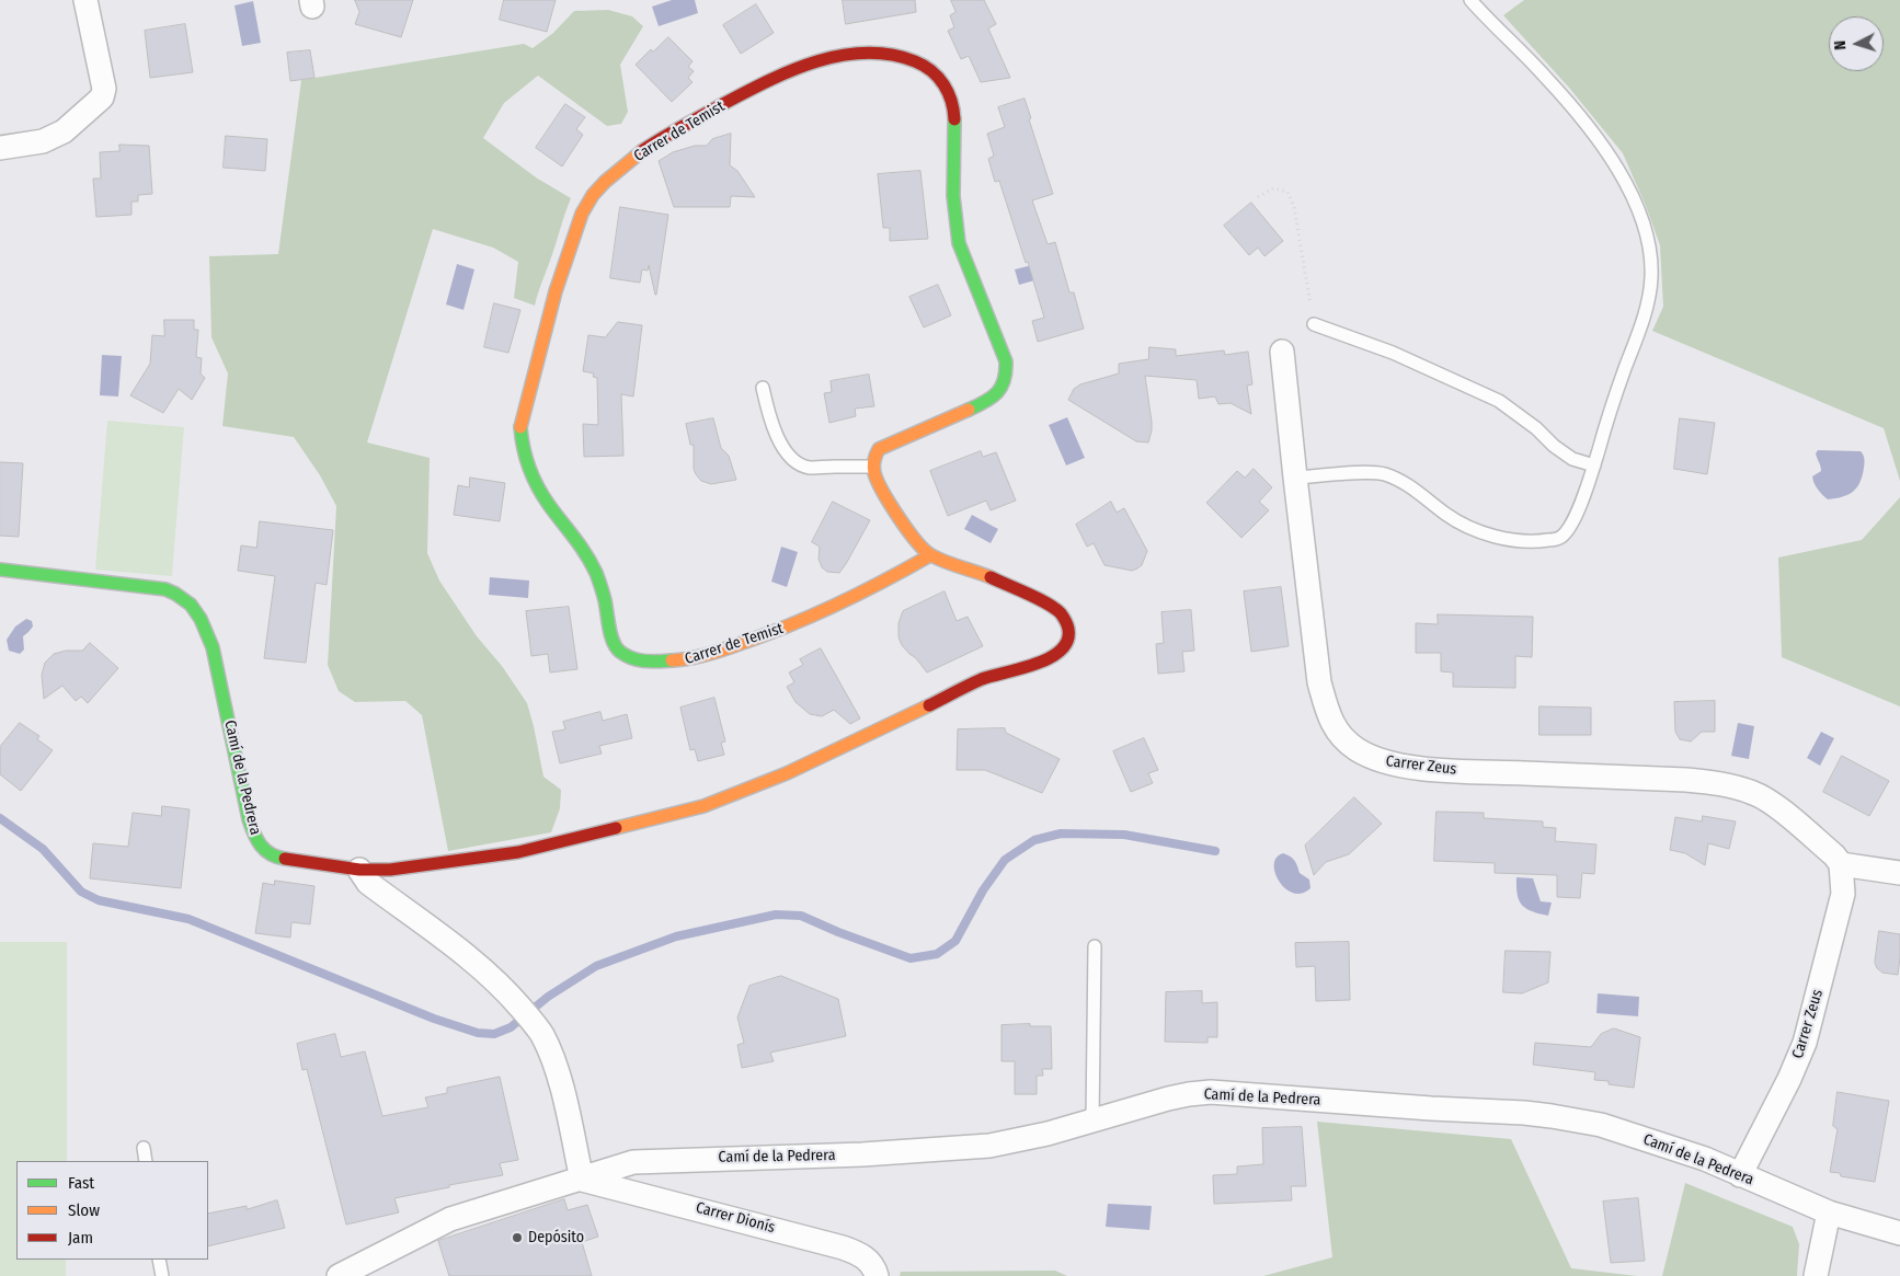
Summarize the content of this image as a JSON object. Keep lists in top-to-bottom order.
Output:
{
  "streets": {
    "street": [
      "Carrer de Temist",
      "Carrer Zeus",
      "Camí de la Pedrera",
      "Carrer Dionís"
    ]
  },
  "crossings": [
    ["Carrer Zeus", "Camí de la Pedrera"],
    ["Camí de la Pedrera", "Carrer Dionís"]
  ],
  "places": ["Depósito"],
  "legend": ["Fast", "Slow", "Jam"],
  "north": "left"
}
